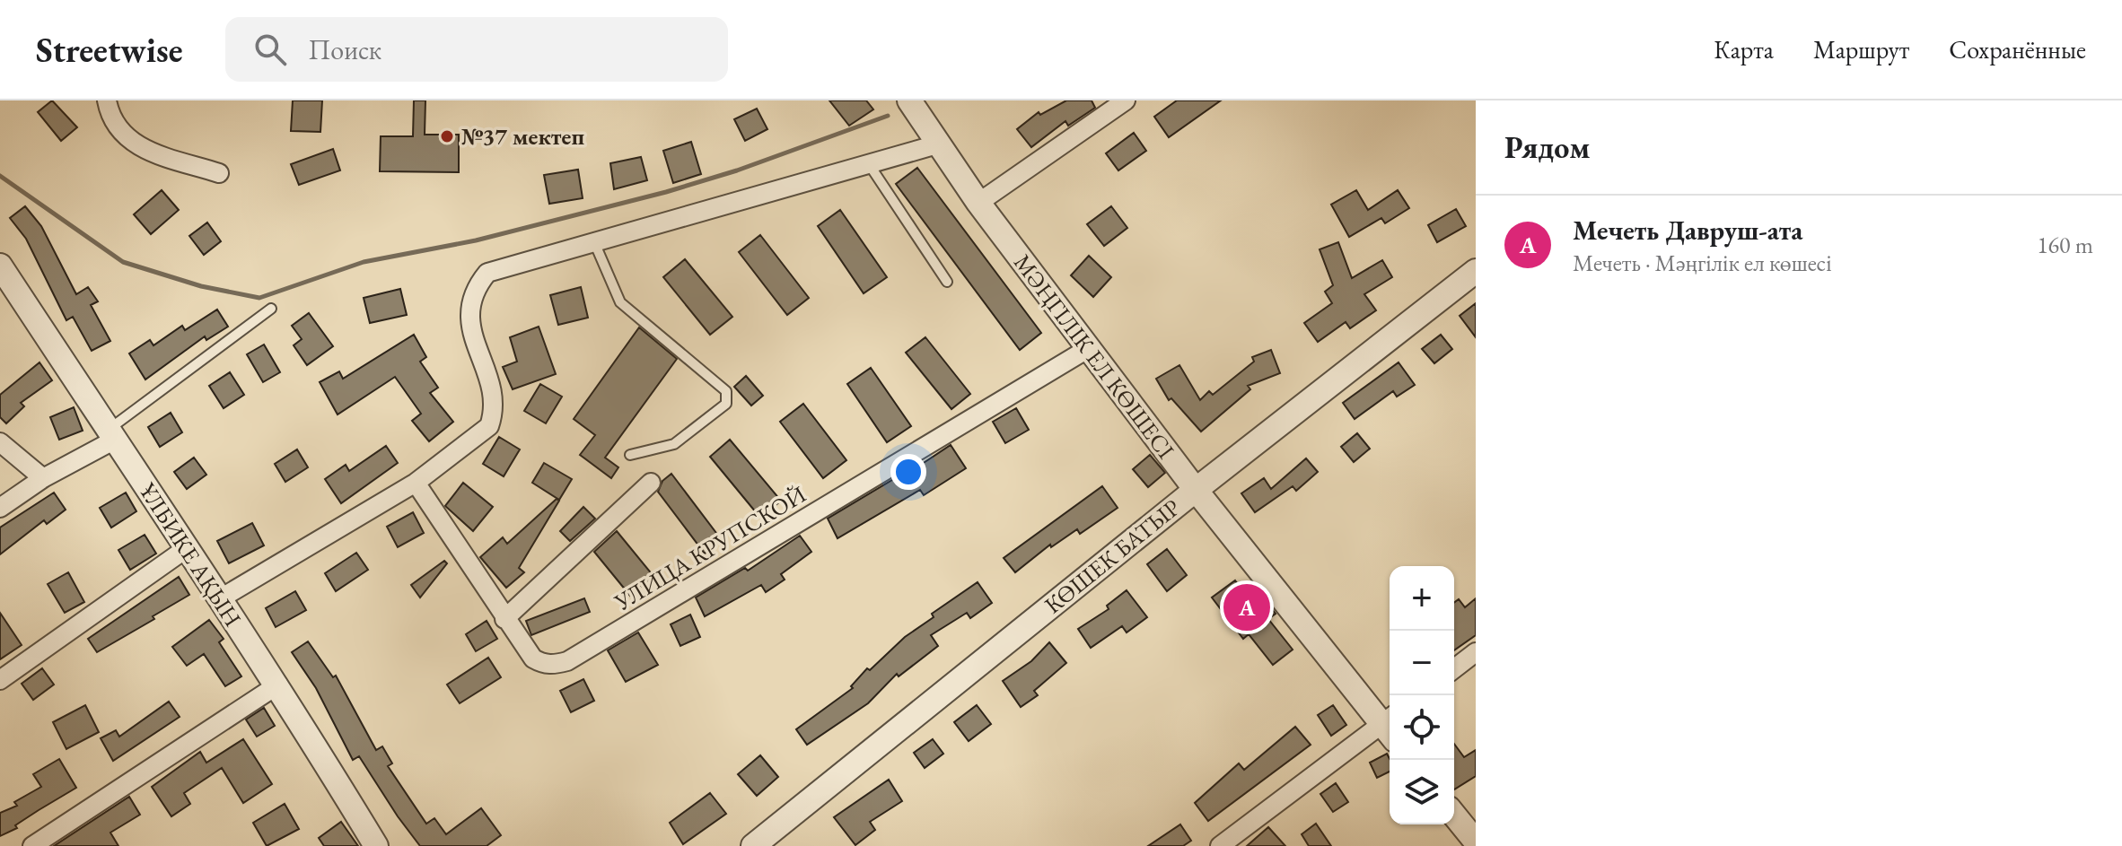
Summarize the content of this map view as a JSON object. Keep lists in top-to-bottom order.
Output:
{
  "streets": {
    "street": [
      "МӘҢГІЛІК ЕЛ КӨШЕСІ",
      "УЛИЦА КРУПСКОЙ",
      "ҰЛБИКЕ АҚЫН",
      "КӨШЕК БАТЫР"
    ]
  },
  "crossings": [
    ["МӘҢГІЛІК ЕЛ КӨШЕСІ", "УЛИЦА КРУПСКОЙ"],
    ["МӘҢГІЛІК ЕЛ КӨШЕСІ", "КӨШЕК БАТЫР"]
  ],
  "places": ["№37 мектеп"],
  "page": {
    "header": "Streetwise",
    "search": "Поиск",
    "nav": ["Карта", "Маршрут", "Сохранённые"],
    "heading": "Рядом",
    "list": [
      {
        "mark": "A",
        "name": "Мечеть Давруш-ата",
        "note": "Мечеть · Мәңгілік ел көшесі",
        "value": "160 m"
      }
    ],
    "map_buttons": ["+", "−"],
    "pins": "A"
  }
}
